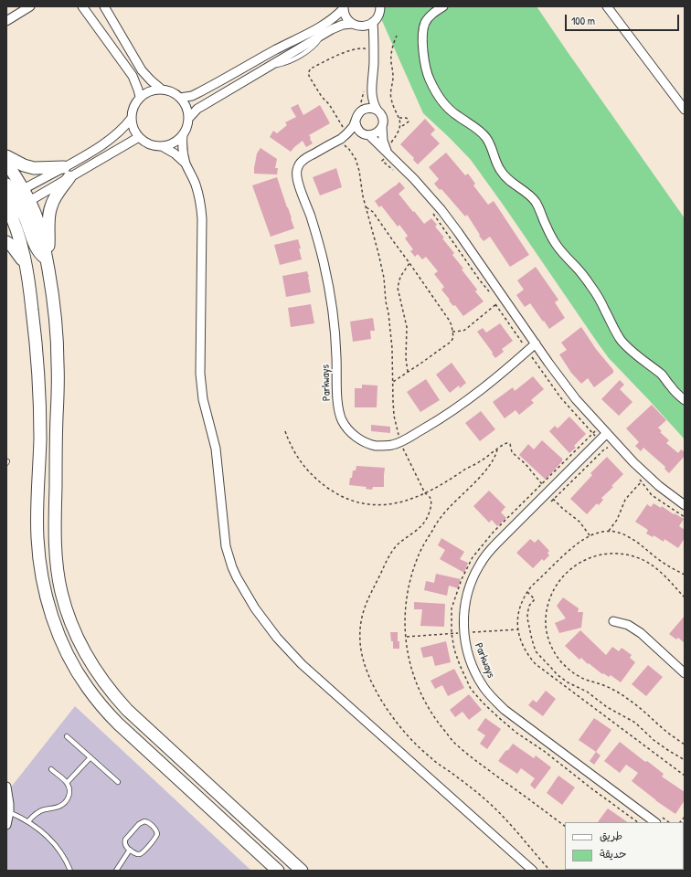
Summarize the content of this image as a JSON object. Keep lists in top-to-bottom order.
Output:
{
  "streets": {
    "street": ["Parkways"]
  },
  "legend": ["طريق", "حديقة"],
  "scale_bar": "100 m"
}
